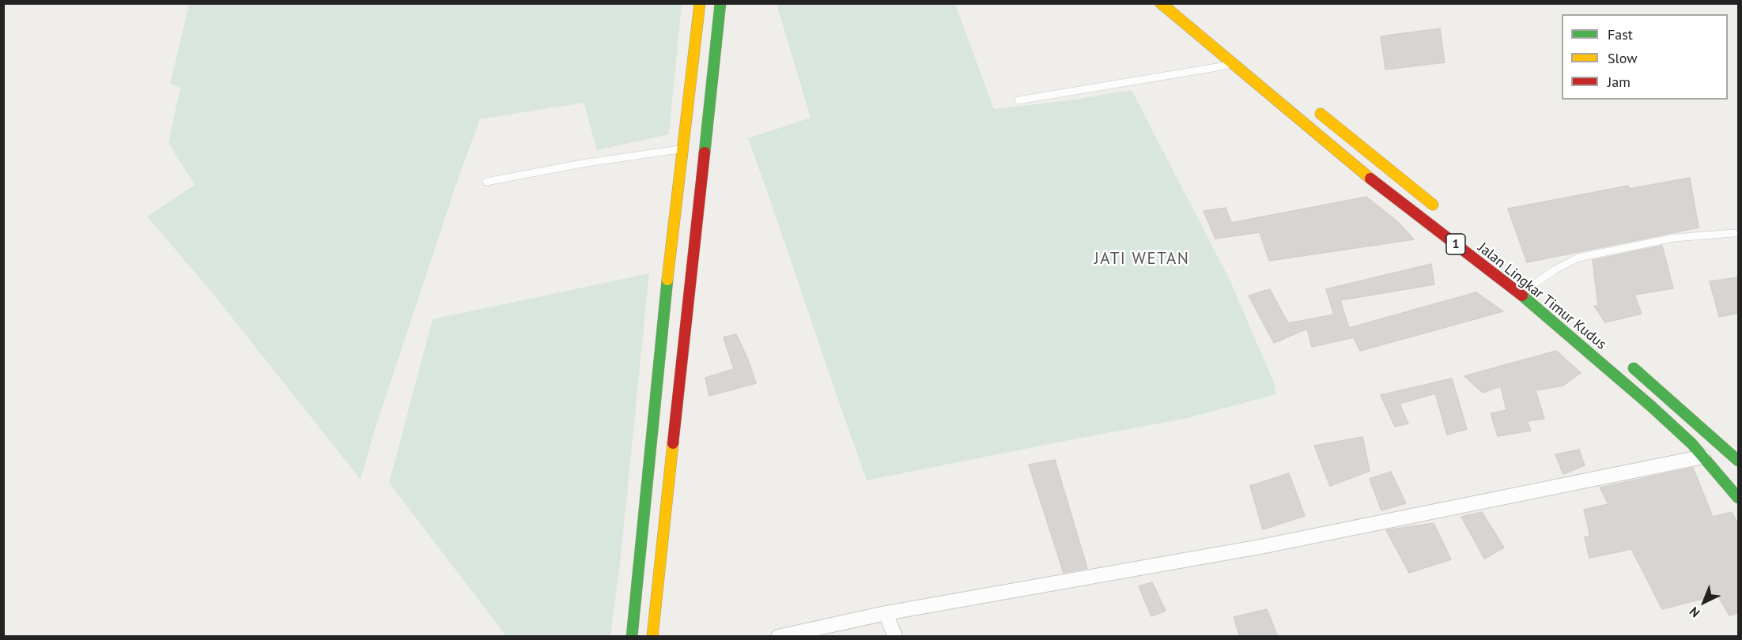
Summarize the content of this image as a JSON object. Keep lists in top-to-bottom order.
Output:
{
  "streets": {
    "main road": ["1", "Jalan Lingkar Timur Kudus"]
  },
  "districts": ["JATI WETAN"],
  "legend": ["Fast", "Slow", "Jam"],
  "north": "bottom left"
}
